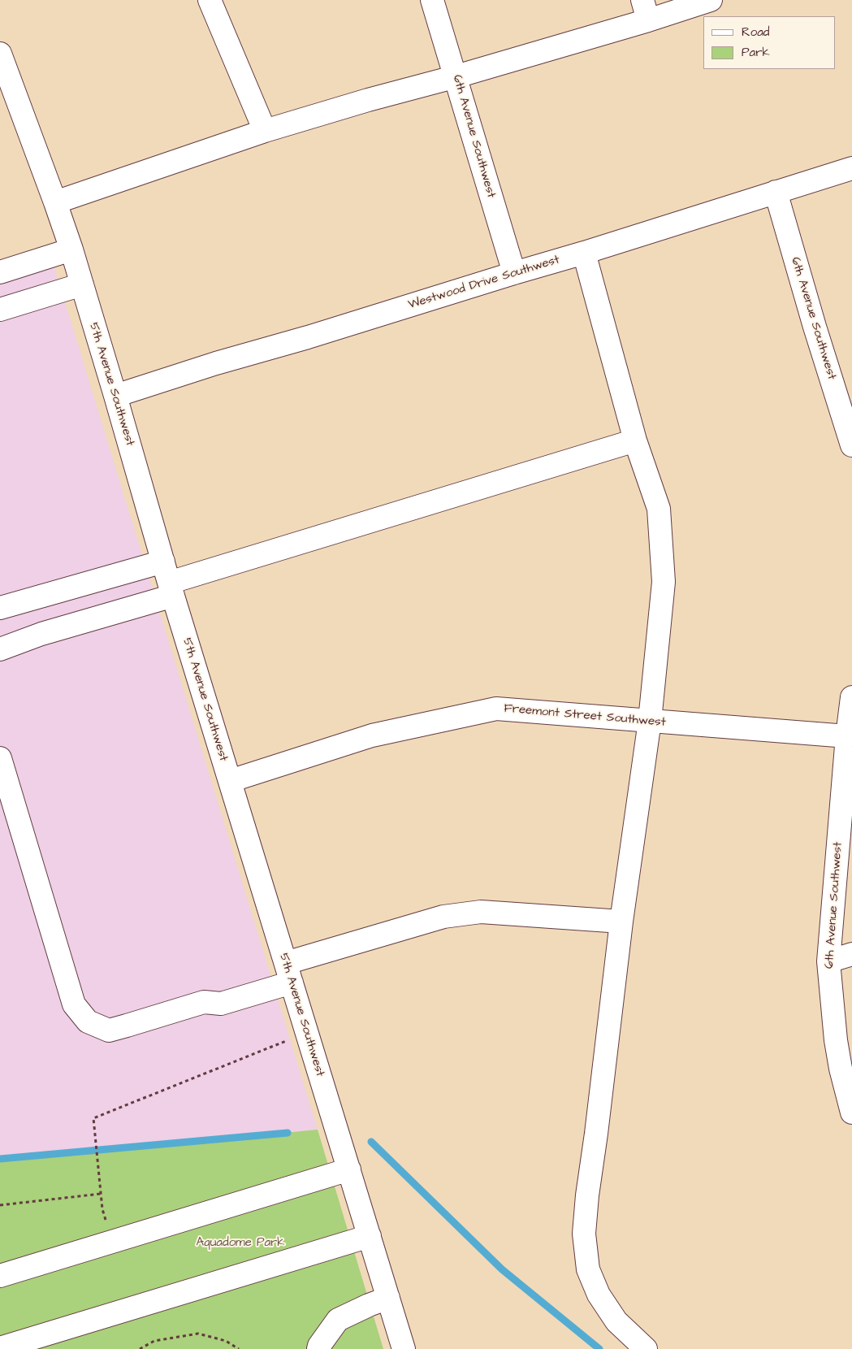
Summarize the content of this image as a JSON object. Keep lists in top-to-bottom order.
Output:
{
  "streets": {
    "street": [
      "6th Avenue Southwest",
      "Westwood Drive Southwest",
      "5th Avenue Southwest",
      "Freemont Street Southwest"
    ]
  },
  "crossings": [
    ["6th Avenue Southwest", "Westwood Drive Southwest"],
    ["6th Avenue Southwest", "Freemont Street Southwest"],
    ["Westwood Drive Southwest", "5th Avenue Southwest"],
    ["5th Avenue Southwest", "Freemont Street Southwest"]
  ],
  "parks": ["Aquadome Park"],
  "legend": ["Road", "Park"]
}
